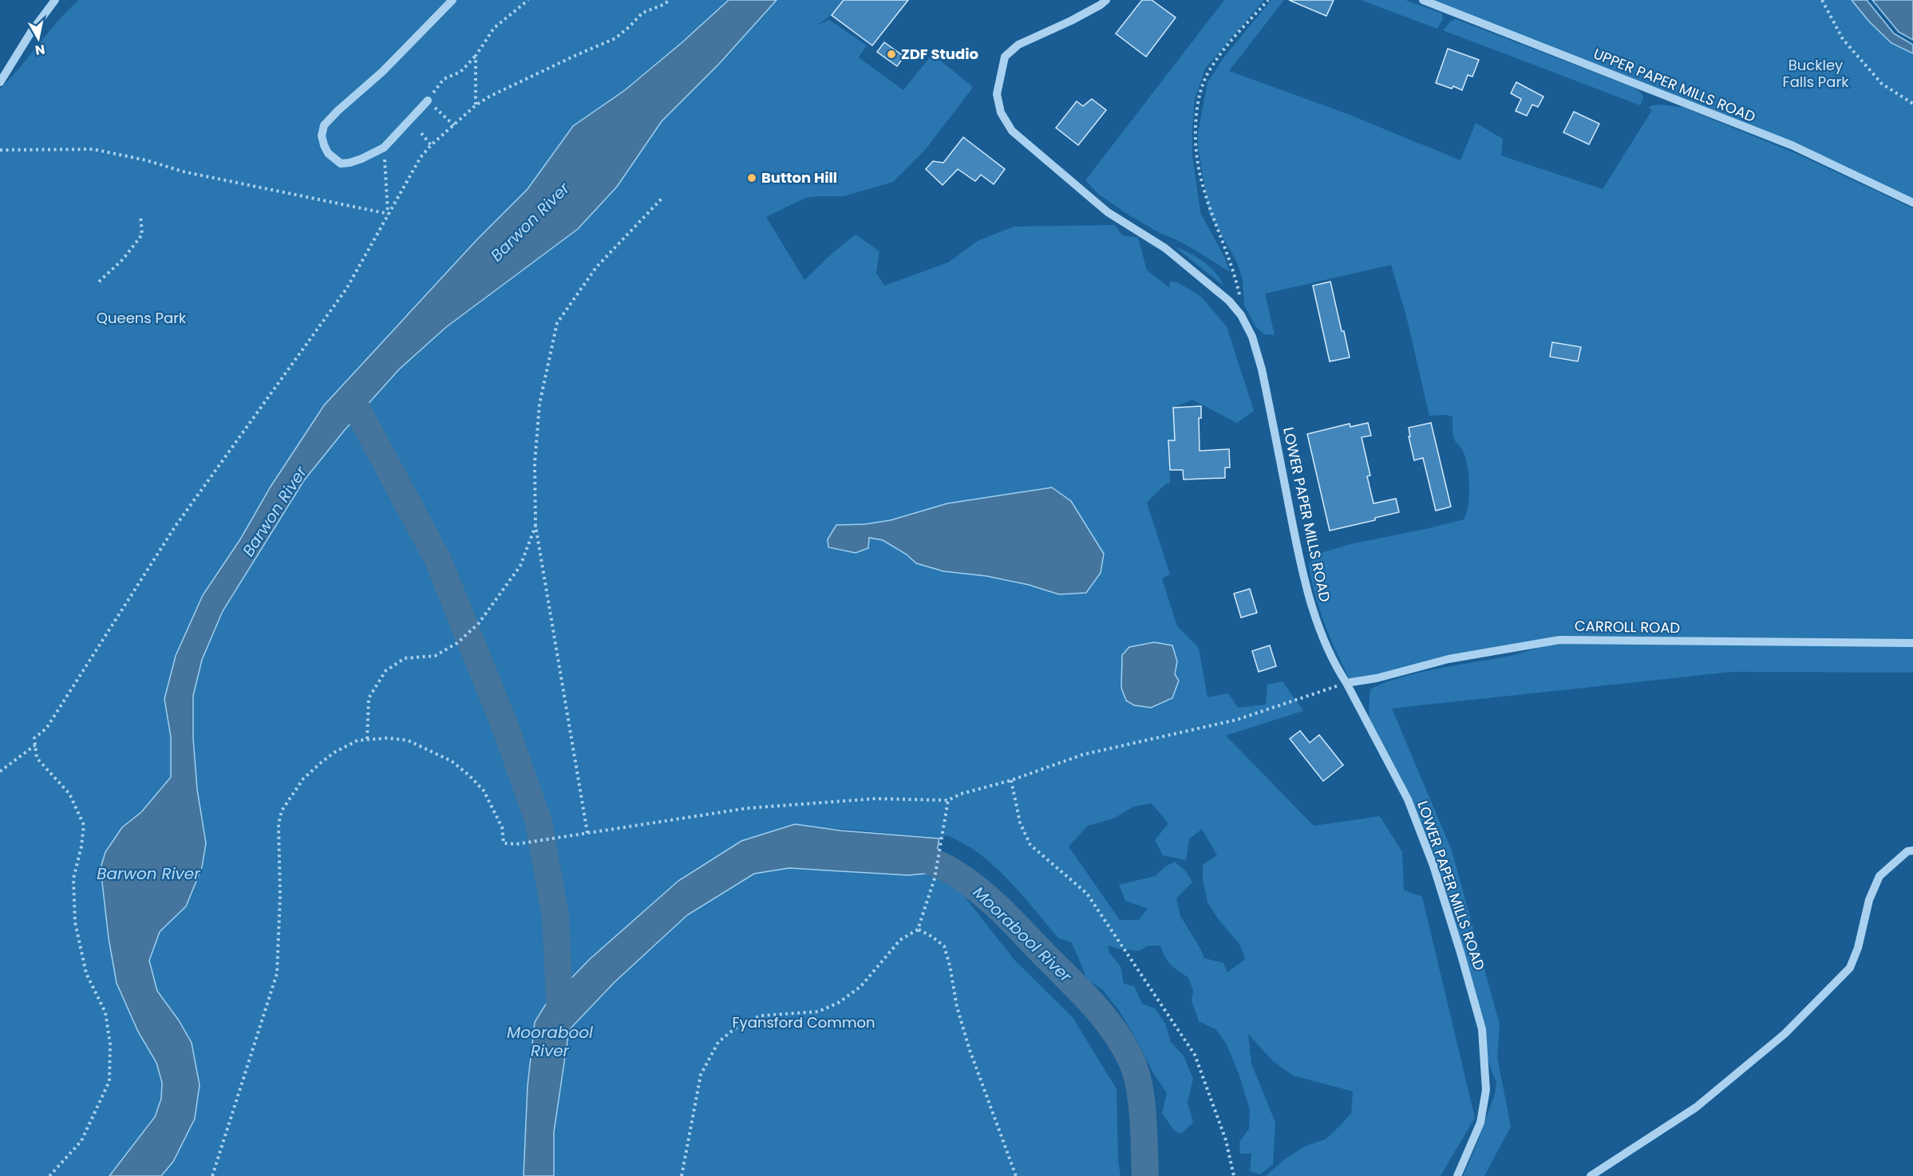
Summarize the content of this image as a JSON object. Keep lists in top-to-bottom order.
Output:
{
  "streets": {
    "street": ["UPPER PAPER MILLS ROAD", "LOWER PAPER MILLS ROAD", "CARROLL ROAD"]
  },
  "crossings": [
    ["LOWER PAPER MILLS ROAD", "CARROLL ROAD"]
  ],
  "water": ["Barwon River", "Moorabool River"],
  "parks": ["Buckley Falls Park", "Queens Park", "Fyansford Common"],
  "places": ["ZDF Studio", "Button Hill"],
  "north": "bottom"
}
